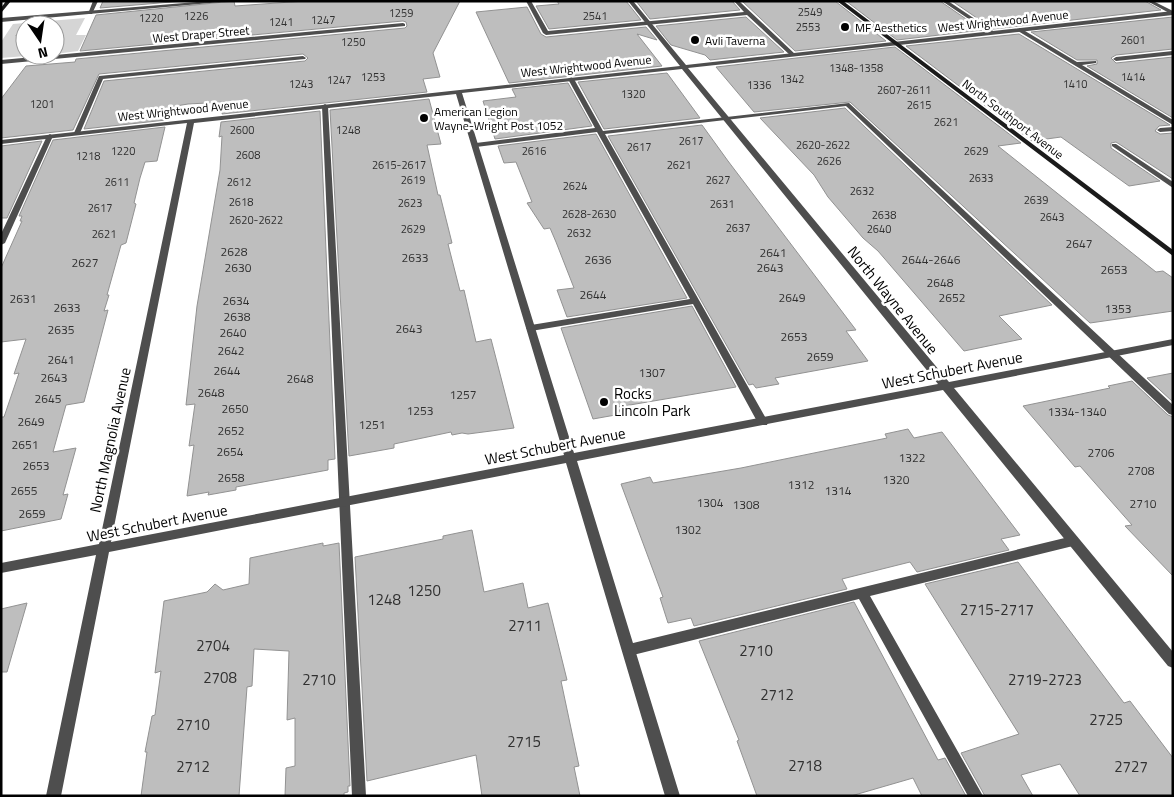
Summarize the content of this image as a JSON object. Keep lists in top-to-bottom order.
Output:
{
  "streets": {
    "street": [
      "West Wrightwood Avenue",
      "West Draper Street",
      "North Southport Avenue",
      "North Wayne Avenue",
      "West Schubert Avenue",
      "North Magnolia Avenue"
    ]
  },
  "crossings": [
    ["West Wrightwood Avenue", "North Southport Avenue"],
    ["West Wrightwood Avenue", "North Wayne Avenue"],
    ["West Wrightwood Avenue", "North Magnolia Avenue"],
    ["North Wayne Avenue", "West Schubert Avenue"],
    ["West Schubert Avenue", "North Magnolia Avenue"]
  ],
  "places": [
    "MF Aesthetics",
    "Avli Taverna",
    "American Legion Wayne-Wright Post 1052",
    "Rocks Lincoln Park"
  ],
  "house_numbers": [
    "2549",
    "1259",
    "1226",
    "2541",
    "1220",
    "1247",
    "1241",
    "2553",
    "2601",
    "1250",
    "1348-1358",
    "1253",
    "1414",
    "1342",
    "1247",
    "1243",
    "1410",
    "1336",
    "2607-2611",
    "1320",
    "1201",
    "2615",
    "2621",
    "2600",
    "1248",
    "2617",
    "2620-2622",
    "2617",
    "1220",
    "2616",
    "2629",
    "2608",
    "1218",
    "2626",
    "2615-2617",
    "2621",
    "2633",
    "2619",
    "2627",
    "2611",
    "2612",
    "2624",
    "2632",
    "2639",
    "2618",
    "2623",
    "2631",
    "2617",
    "2628-2630",
    "2638",
    "2643",
    "2620-2622",
    "2637",
    "2629",
    "2640",
    "2632",
    "2621",
    "2647",
    "2628",
    "2641",
    "2633",
    "2636",
    "2644-2646",
    "2627",
    "2630",
    "2643",
    "2653",
    "2648",
    "2644",
    "2649",
    "2652",
    "2631",
    "2634",
    "2633",
    "1353",
    "2638",
    "2643",
    "2635",
    "2640",
    "2653",
    "2642",
    "2659",
    "2641",
    "2644",
    "1307",
    "2643",
    "2648",
    "2648",
    "1257",
    "2645",
    "2650",
    "1253",
    "1334-1340",
    "2649",
    "1251",
    "2652",
    "2651",
    "2654",
    "2706",
    "1322",
    "2653",
    "2708",
    "2658",
    "1320",
    "1312",
    "2655",
    "1314",
    "1304",
    "2710",
    "1308",
    "2659",
    "1302",
    "1250",
    "1248",
    "2715-2717",
    "2711",
    "2704",
    "2710",
    "2708",
    "2710",
    "2719-2723",
    "2712",
    "2725",
    "2710",
    "2715",
    "2718",
    "2712",
    "2727"
  ],
  "north": "bottom"
}
